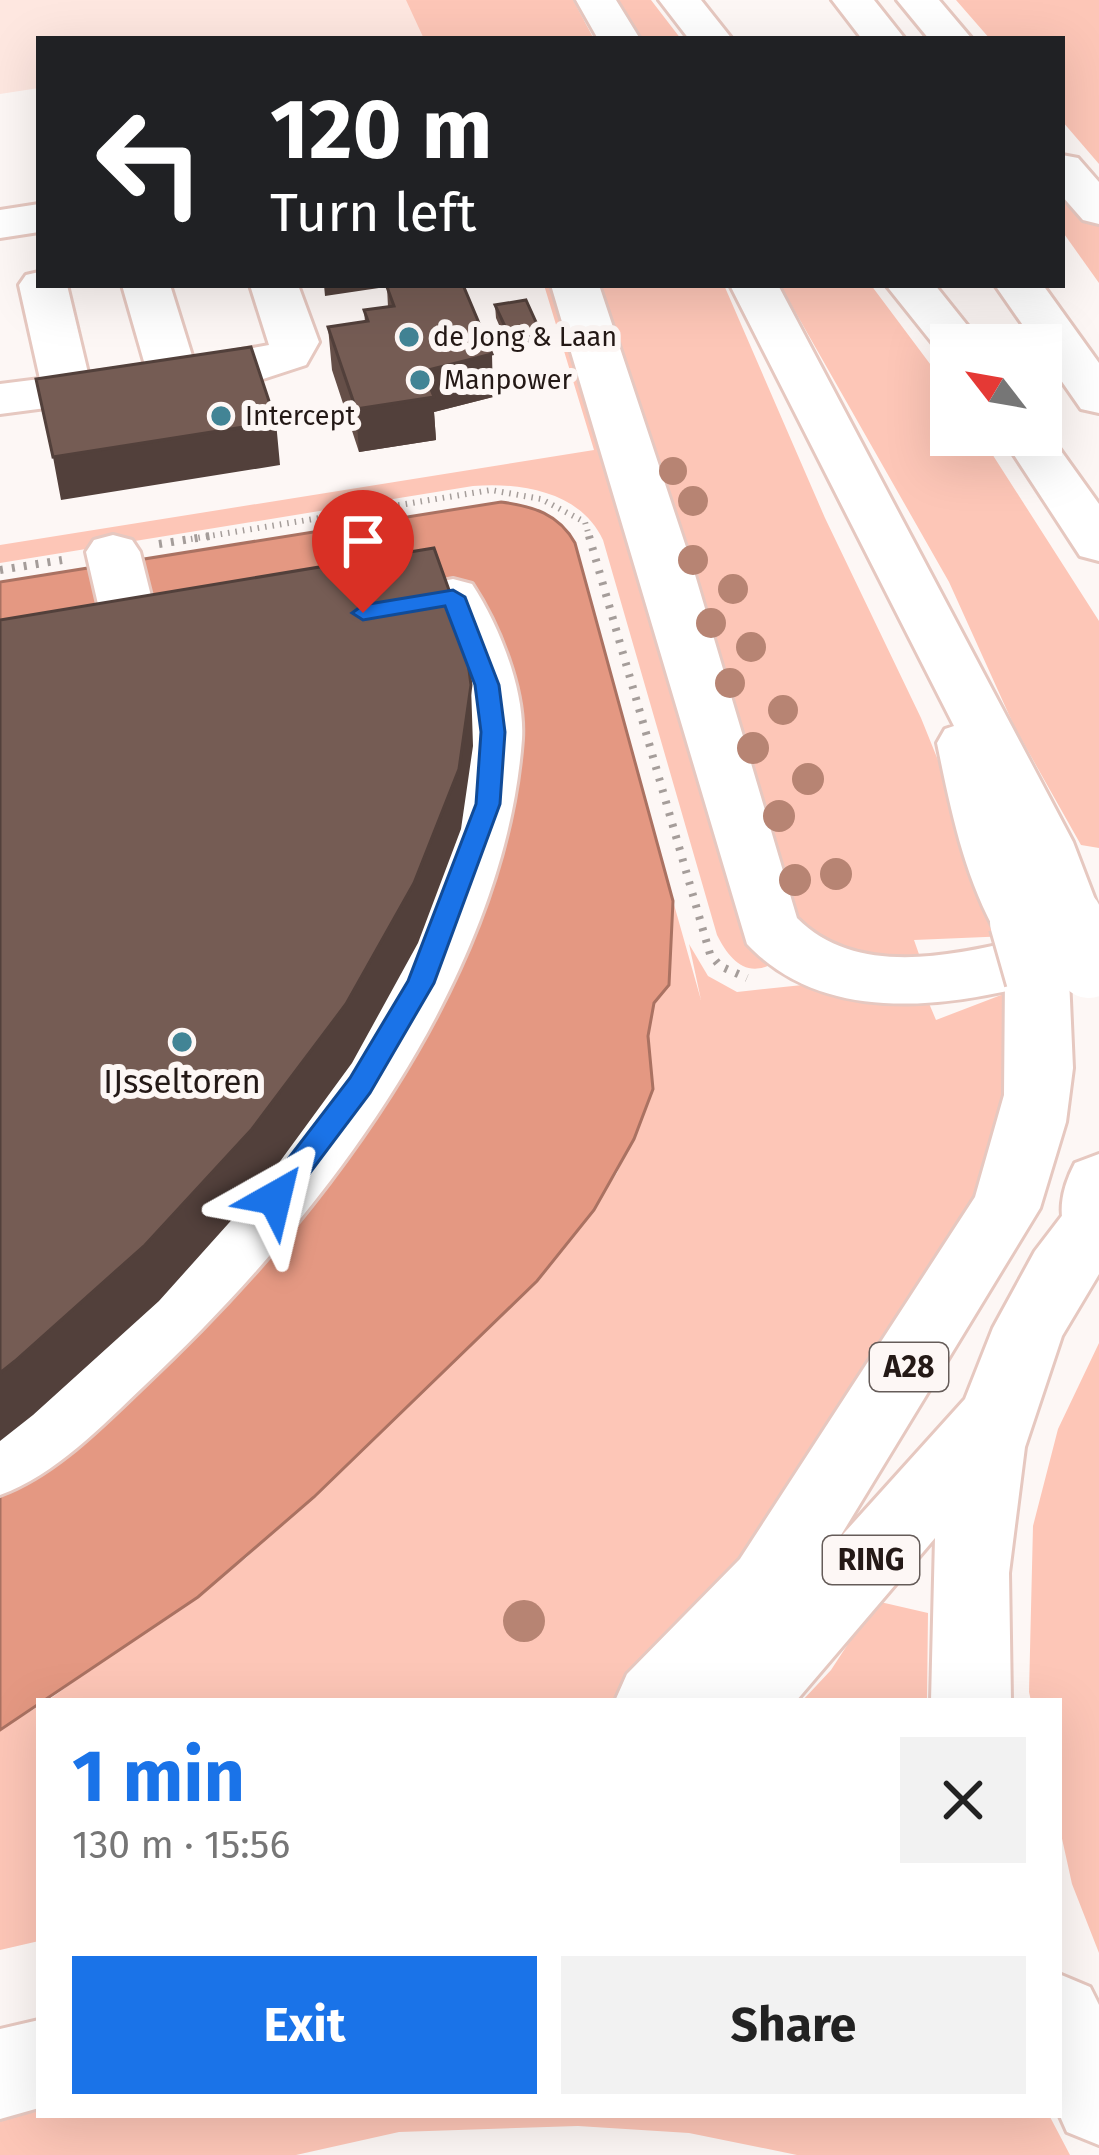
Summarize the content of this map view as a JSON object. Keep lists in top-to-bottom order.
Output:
{
  "streets": {
    "main road": ["A28", "RING"]
  },
  "places": [
    "de Jong & Laan",
    "Manpower",
    "Intercept",
    "IJsseltoren"
  ],
  "north": "top left",
  "page": {
    "turn": ["120 m", "Turn left"],
    "heading": ["1 min", "130 m · 15:56"],
    "buttons": ["Exit", "Share"]
  }
}
